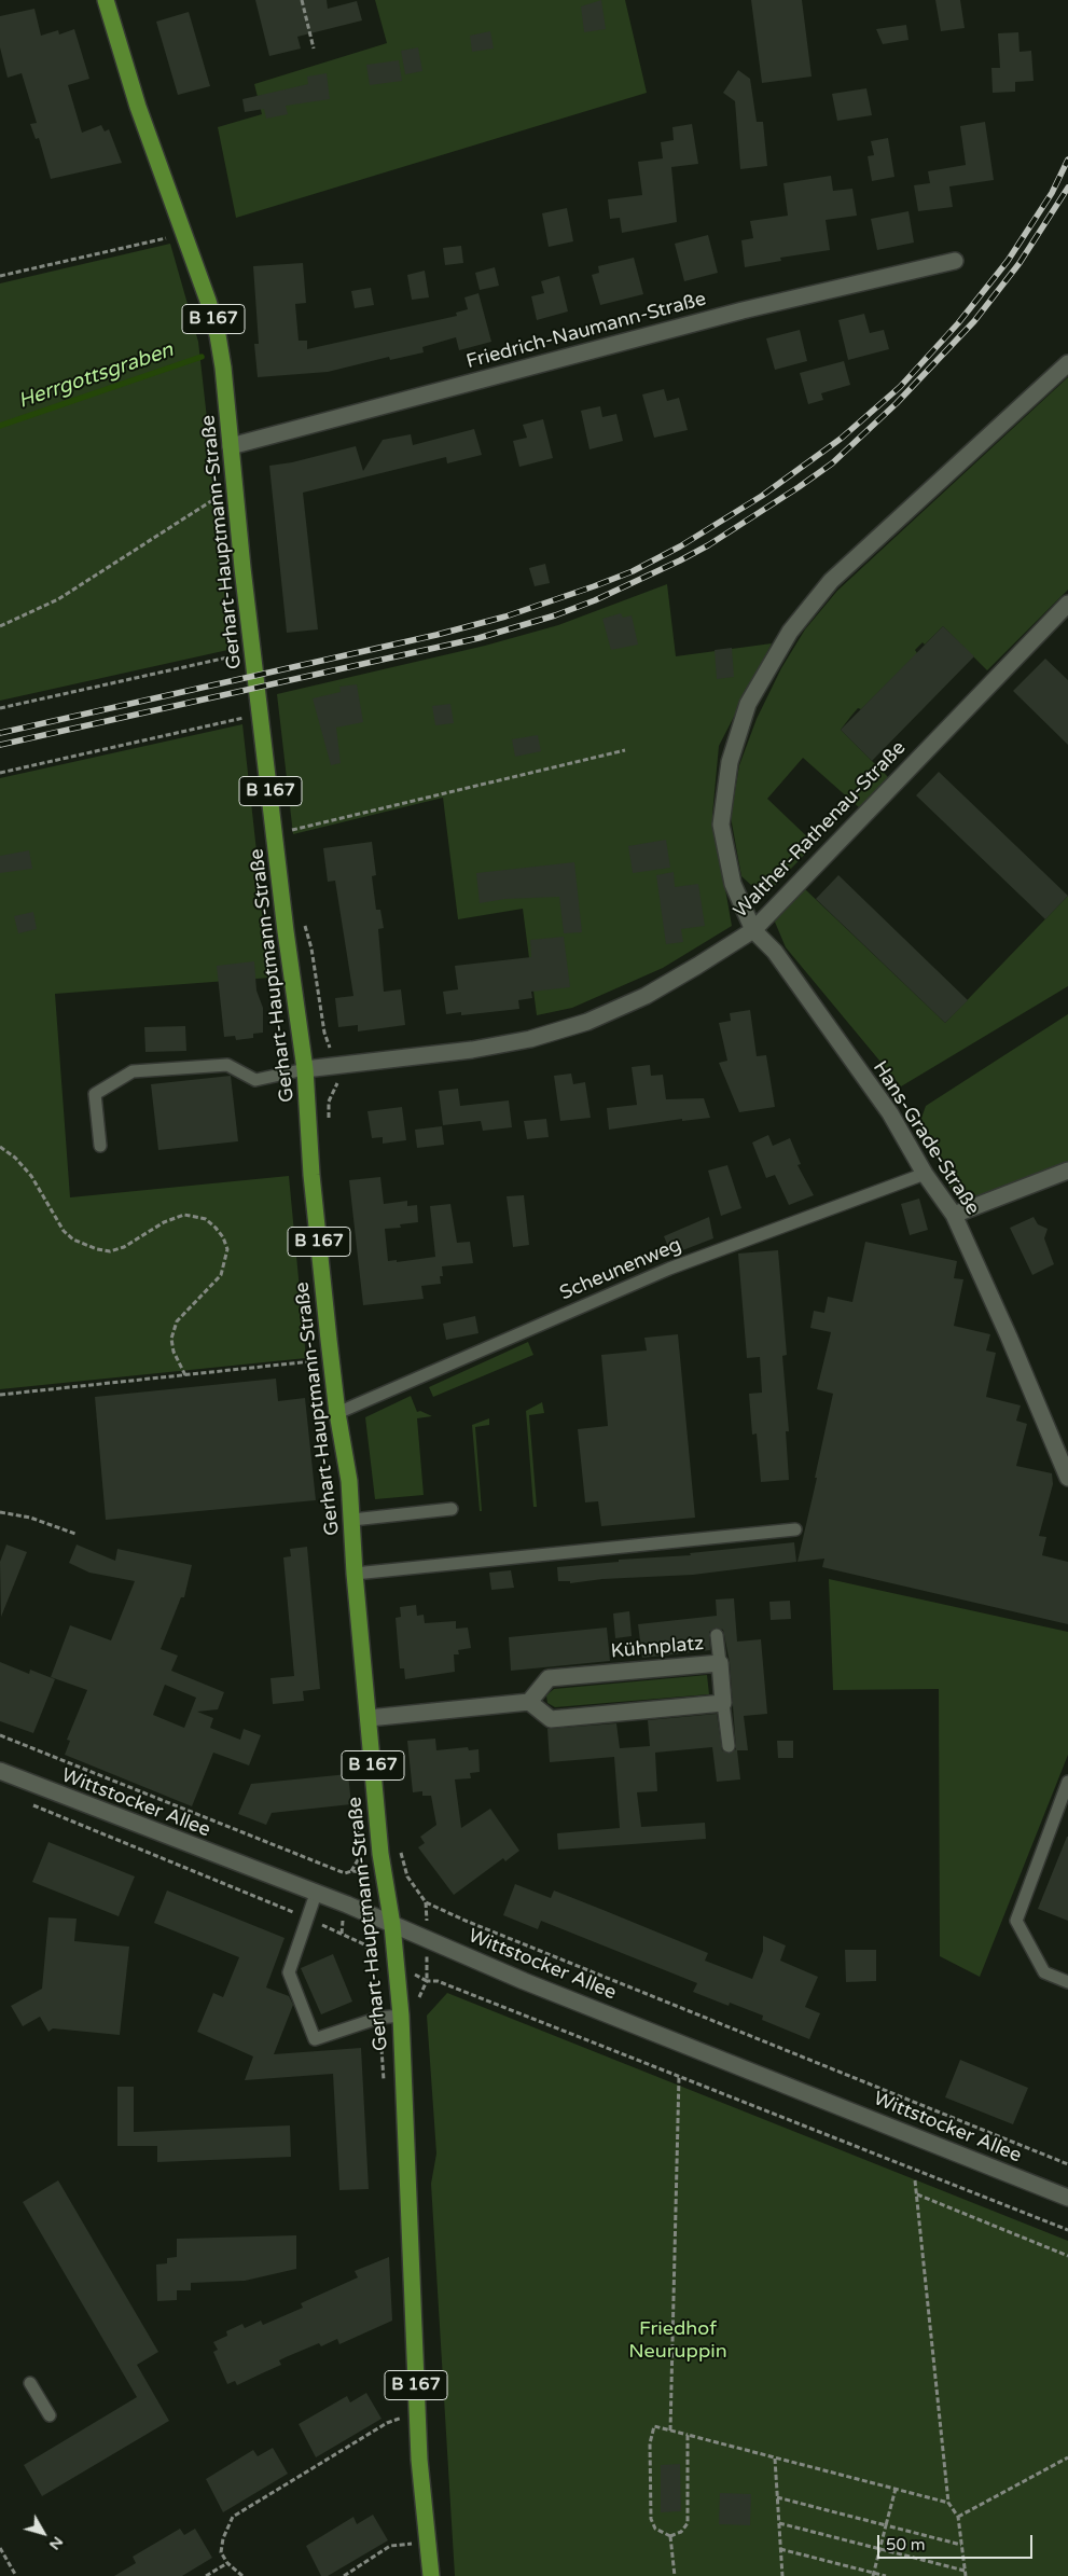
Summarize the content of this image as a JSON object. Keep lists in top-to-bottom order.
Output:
{
  "streets": {
    "main road": ["B 167", "Gerhart-Hauptmann-Straße"],
    "street": [
      "Friedrich-Naumann-Straße",
      "Walther-Rathenau-Straße",
      "Hans-Grade-Straße",
      "Kühnplatz",
      "Wittstocker Allee"
    ],
    "lane": ["Scheunenweg"]
  },
  "crossings": [
    ["Friedrich-Naumann-Straße", "Gerhart-Hauptmann-Straße"],
    ["Gerhart-Hauptmann-Straße", "Walther-Rathenau-Straße"],
    ["Gerhart-Hauptmann-Straße", "Scheunenweg"],
    ["Gerhart-Hauptmann-Straße", "Wittstocker Allee"],
    ["Walther-Rathenau-Straße", "Hans-Grade-Straße"],
    ["Hans-Grade-Straße", "Scheunenweg"]
  ],
  "water": ["Herrgottsgraben"],
  "parks": ["Friedhof Neuruppin"],
  "scale_bar": "50 m",
  "north": "bottom right"
}
